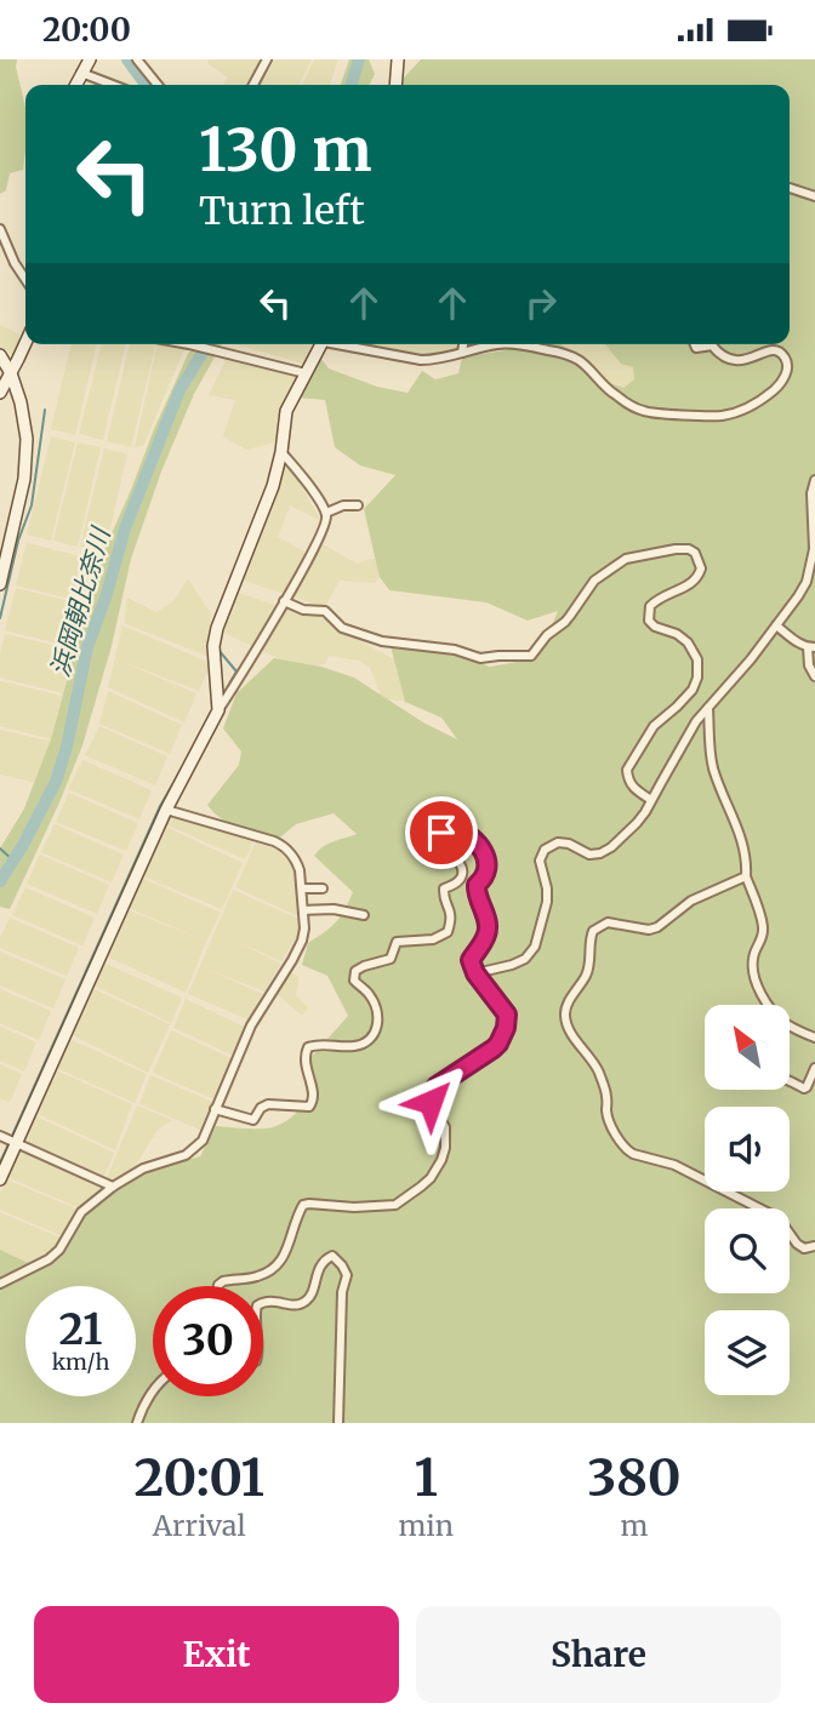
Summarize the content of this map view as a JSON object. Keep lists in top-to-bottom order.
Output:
{
  "water": ["浜岡朝比奈川"],
  "north": "top left",
  "page": {
    "status": "20:00",
    "turn": ["130 m", "Turn left"],
    "speed": "21 km/h",
    "limit": "30",
    "eta": [
      "20:01",
      "Arrival",
      "1",
      "min",
      "380",
      "m"
    ],
    "buttons": ["Exit", "Share"]
  }
}
